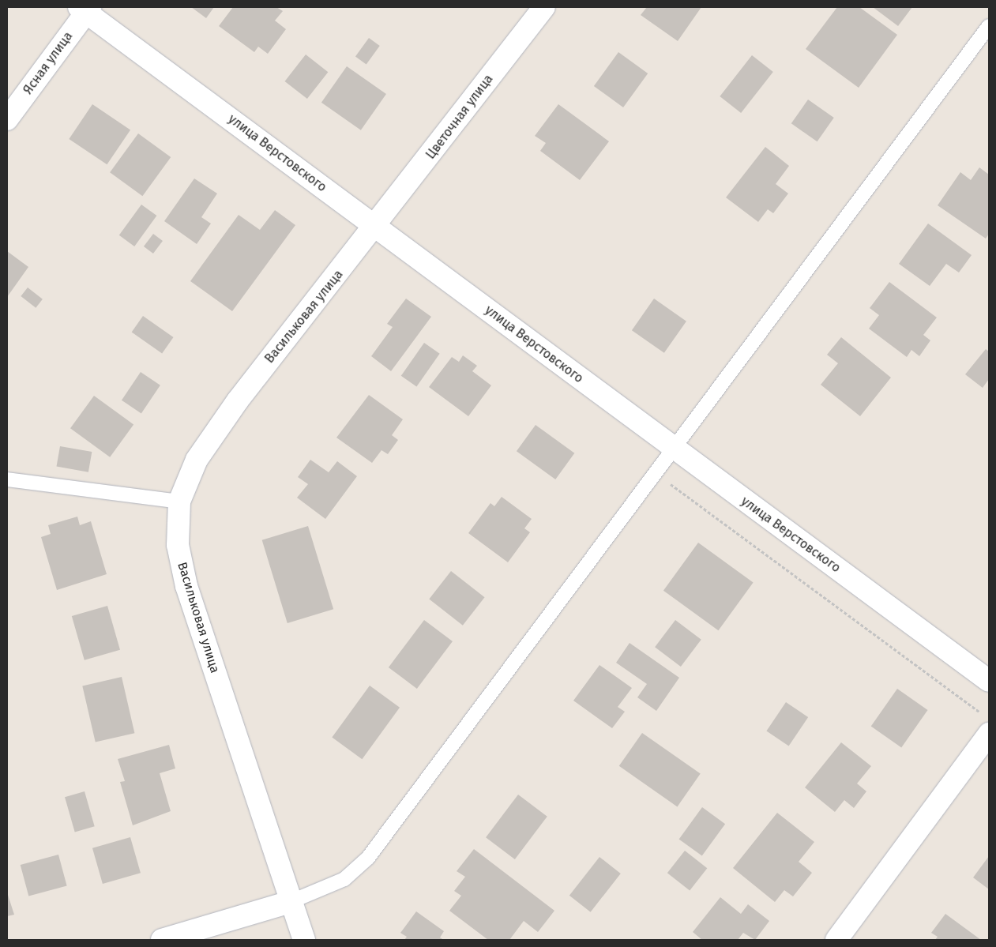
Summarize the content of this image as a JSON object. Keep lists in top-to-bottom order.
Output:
{
  "streets": {
    "street": [
      "Ясная улица",
      "Цветочная улица",
      "улица Верстовского",
      "Васильковая улица"
    ]
  },
  "crossings": [
    ["Ясная улица", "улица Верстовского"],
    ["Цветочная улица", "улица Верстовского"],
    ["Цветочная улица", "Васильковая улица"],
    ["улица Верстовского", "Васильковая улица"]
  ]
}
